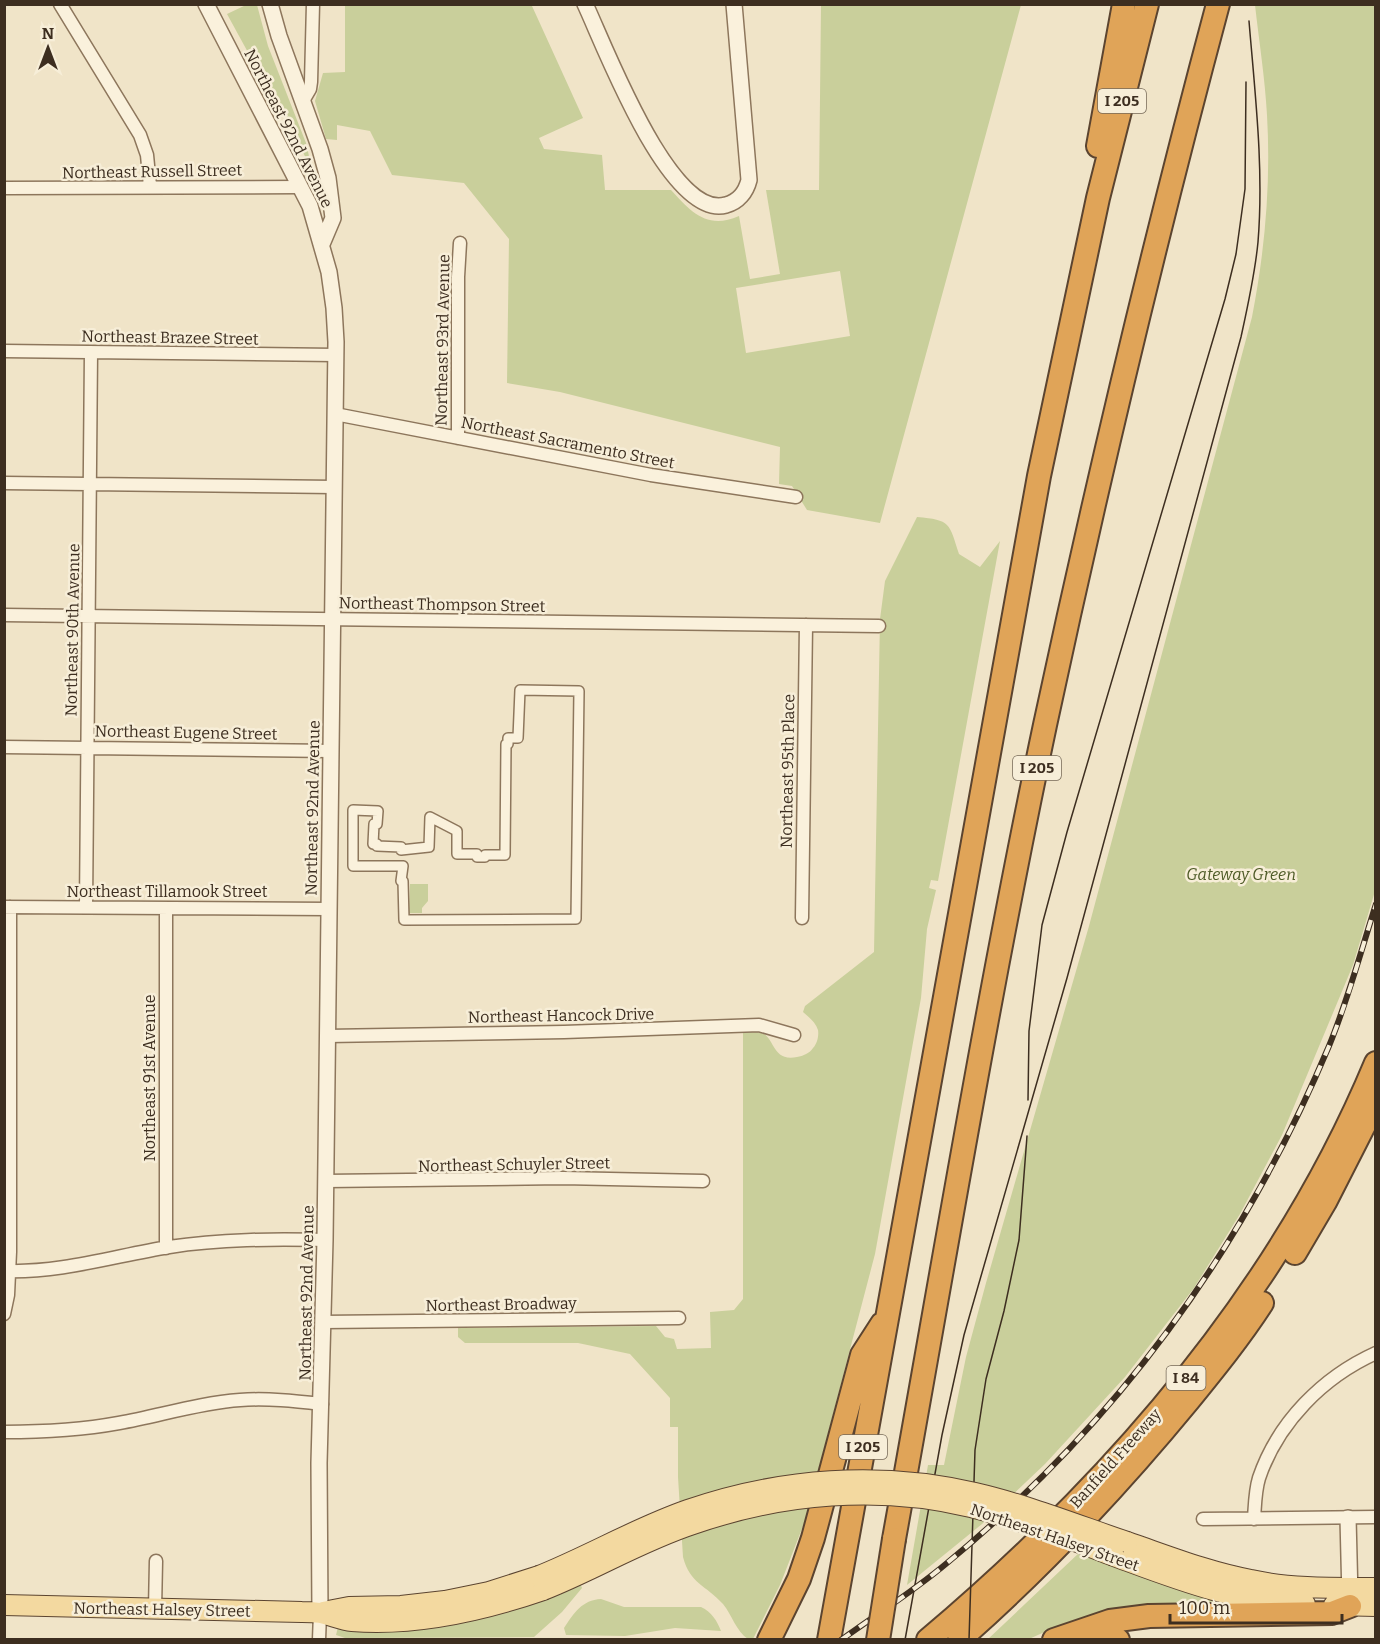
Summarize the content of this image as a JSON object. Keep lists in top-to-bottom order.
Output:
{
  "streets": {
    "highway": ["I 205", "I 84", "Banfield Freeway"],
    "main road": ["Northeast Halsey Street"],
    "street": [
      "Northeast 92nd Avenue",
      "Northeast Russell Street",
      "Northeast Brazee Street",
      "Northeast 93rd Avenue",
      "Northeast Sacramento Street",
      "Northeast Thompson Street",
      "Northeast 90th Avenue",
      "Northeast Eugene Street",
      "Northeast 95th Place",
      "Northeast Tillamook Street",
      "Northeast Hancock Drive",
      "Northeast 91st Avenue",
      "Northeast Schuyler Street",
      "Northeast Broadway"
    ]
  },
  "crossings": [
    ["Northeast 92nd Avenue", "Northeast Russell Street"],
    ["Northeast 92nd Avenue", "Northeast Brazee Street"],
    ["Northeast 92nd Avenue", "Northeast Sacramento Street"],
    ["Northeast 92nd Avenue", "Northeast Thompson Street"],
    ["Northeast 92nd Avenue", "Northeast Eugene Street"],
    ["Northeast 92nd Avenue", "Northeast Tillamook Street"],
    ["Northeast 92nd Avenue", "Northeast Hancock Drive"],
    ["Northeast 92nd Avenue", "Northeast Schuyler Street"],
    ["Northeast 92nd Avenue", "Northeast Broadway"],
    ["Northeast 92nd Avenue", "Northeast Halsey Street"],
    ["Northeast Brazee Street", "Northeast 90th Avenue"],
    ["Northeast 93rd Avenue", "Northeast Sacramento Street"],
    ["Northeast Thompson Street", "Northeast 90th Avenue"],
    ["Northeast Thompson Street", "Northeast 95th Place"],
    ["Northeast 90th Avenue", "Northeast Eugene Street"],
    ["Northeast 90th Avenue", "Northeast Tillamook Street"],
    ["Northeast Tillamook Street", "Northeast 91st Avenue"]
  ],
  "parks": ["Gateway Green"],
  "scale_bar": "100 m",
  "north": "top"
}
